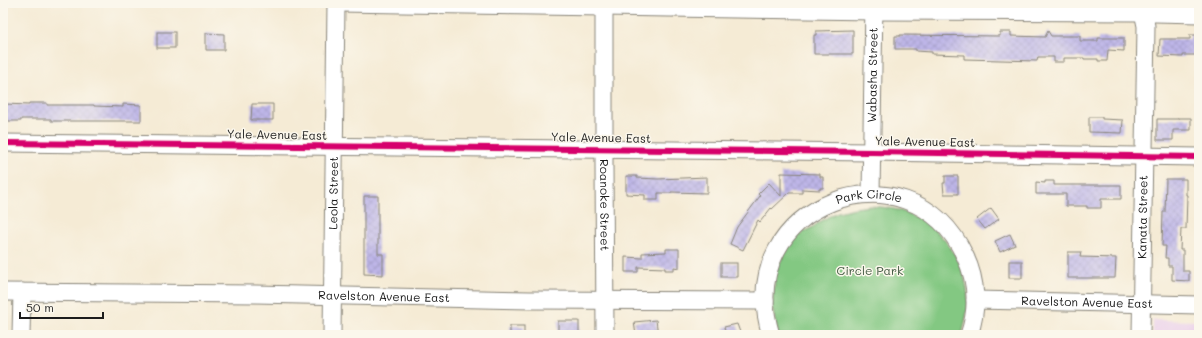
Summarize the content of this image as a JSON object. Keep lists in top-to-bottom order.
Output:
{
  "streets": {
    "street": [
      "Wabasha Street",
      "Yale Avenue East",
      "Leola Street",
      "Park Circle",
      "Roanoke Street",
      "Kanata Street",
      "Ravelston Avenue East"
    ]
  },
  "crossings": [
    ["Wabasha Street", "Yale Avenue East"],
    ["Wabasha Street", "Park Circle"],
    ["Yale Avenue East", "Leola Street"],
    ["Yale Avenue East", "Roanoke Street"],
    ["Yale Avenue East", "Kanata Street"],
    ["Leola Street", "Ravelston Avenue East"],
    ["Park Circle", "Ravelston Avenue East"],
    ["Roanoke Street", "Ravelston Avenue East"],
    ["Kanata Street", "Ravelston Avenue East"]
  ],
  "parks": ["Circle Park"],
  "scale_bar": "50 m"
}
